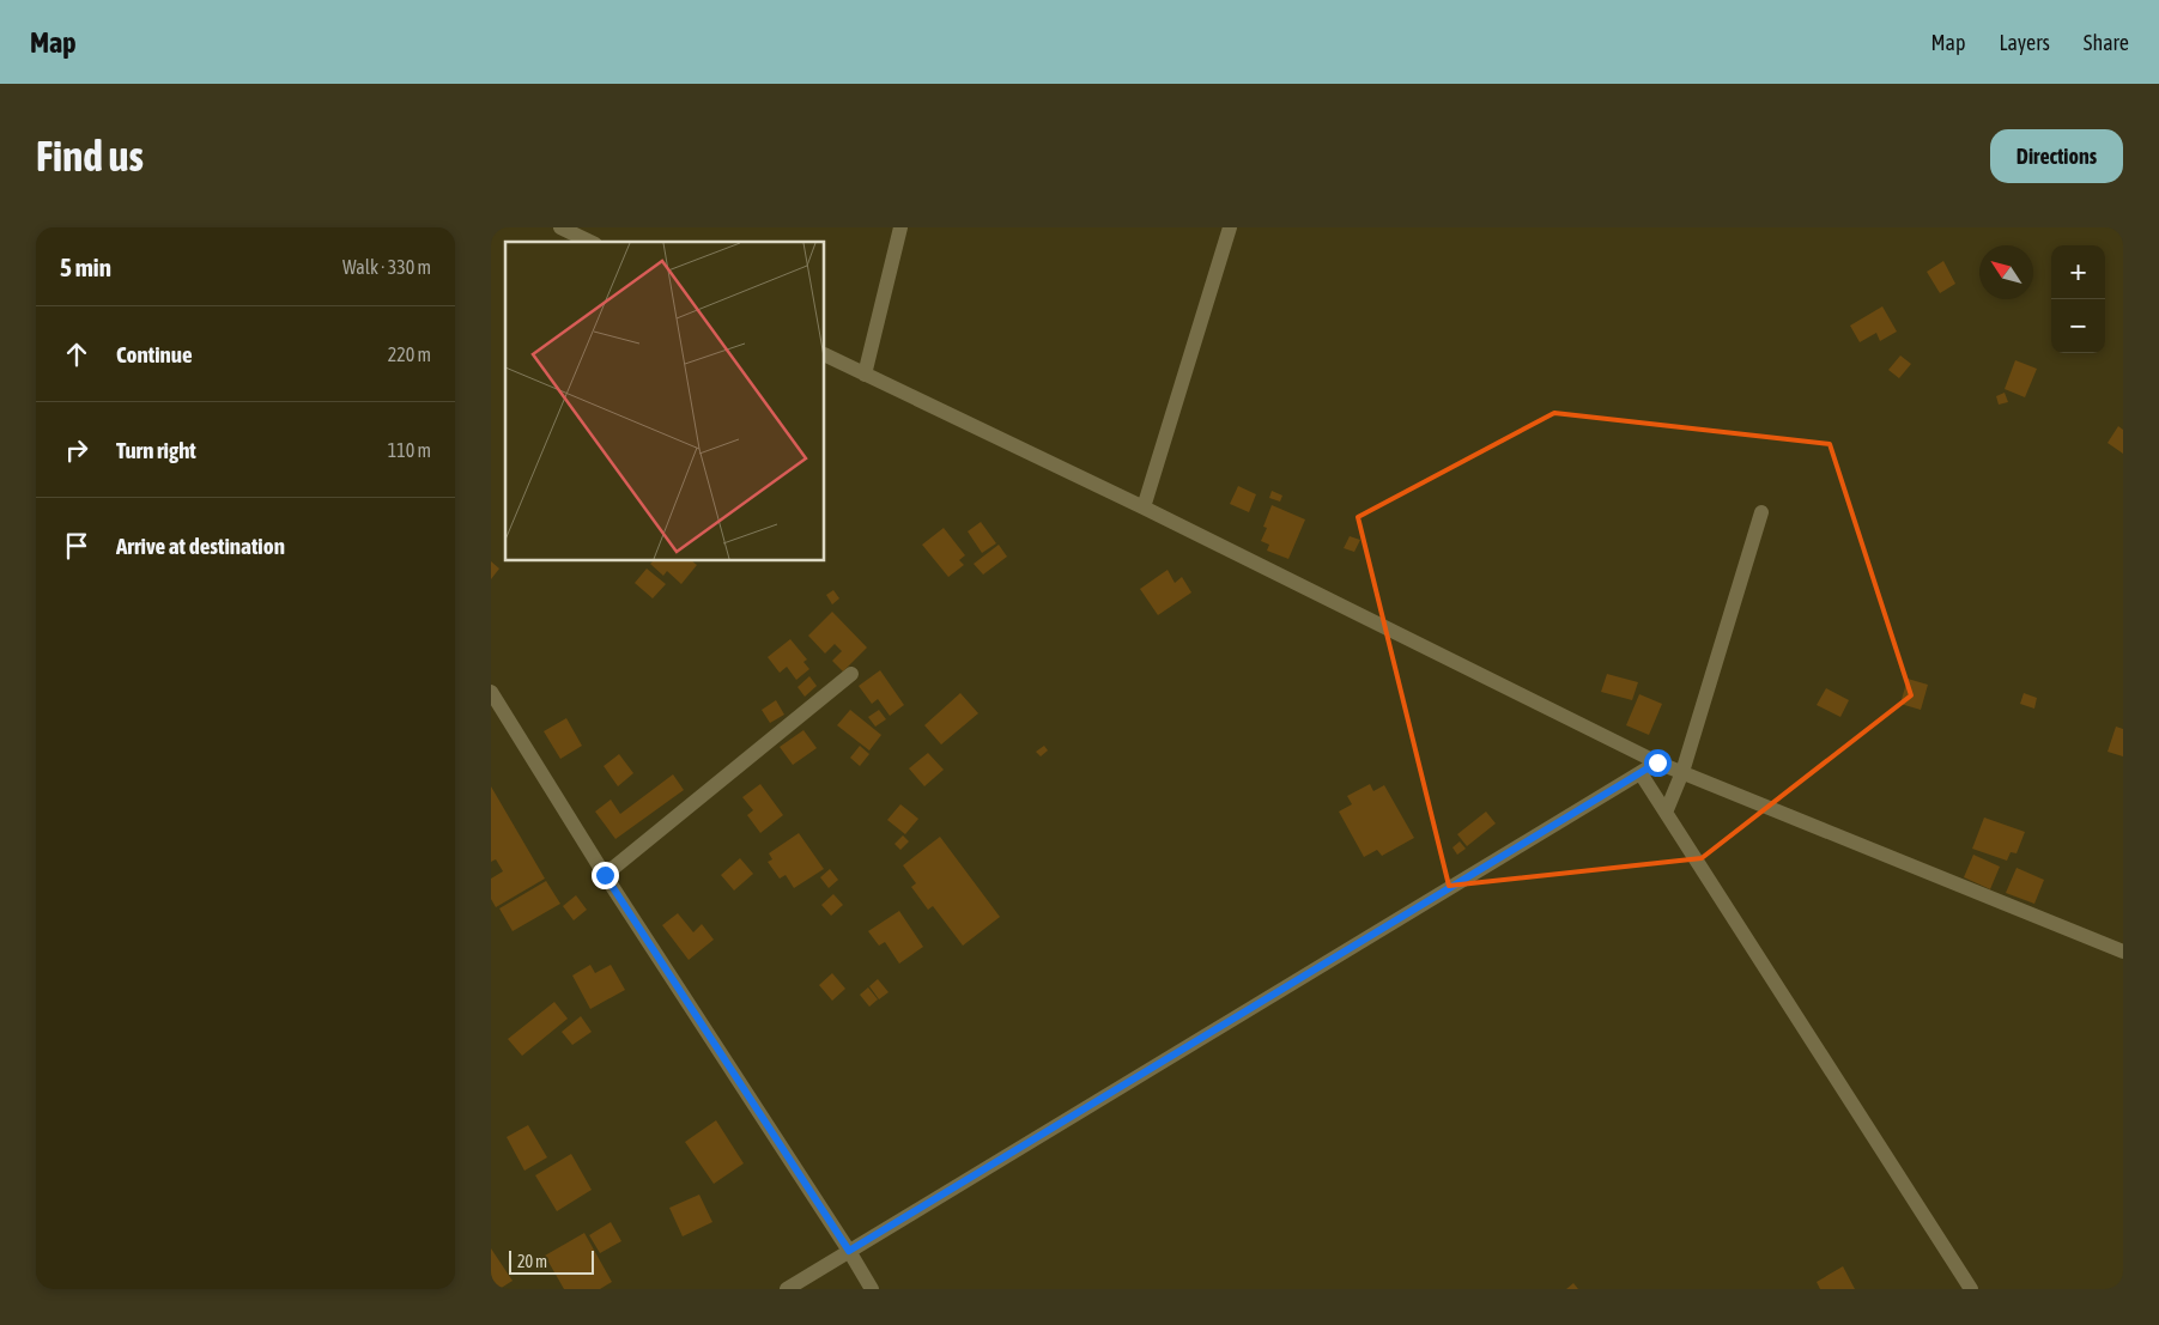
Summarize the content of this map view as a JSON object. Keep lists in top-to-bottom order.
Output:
{
  "scale_bar": "20 m",
  "north": "top left",
  "page": {
    "header": "Map",
    "nav": ["Map", "Layers", "Share"],
    "buttons": "Directions",
    "title": "Find us",
    "heading": ["5 min", "Walk · 330 m"],
    "map_buttons": ["+", "−"],
    "list": [
      ["Continue", "220 m"],
      ["Turn right", "110 m"],
      "Arrive at destination"
    ],
    "scale": "20 m"
  }
}
